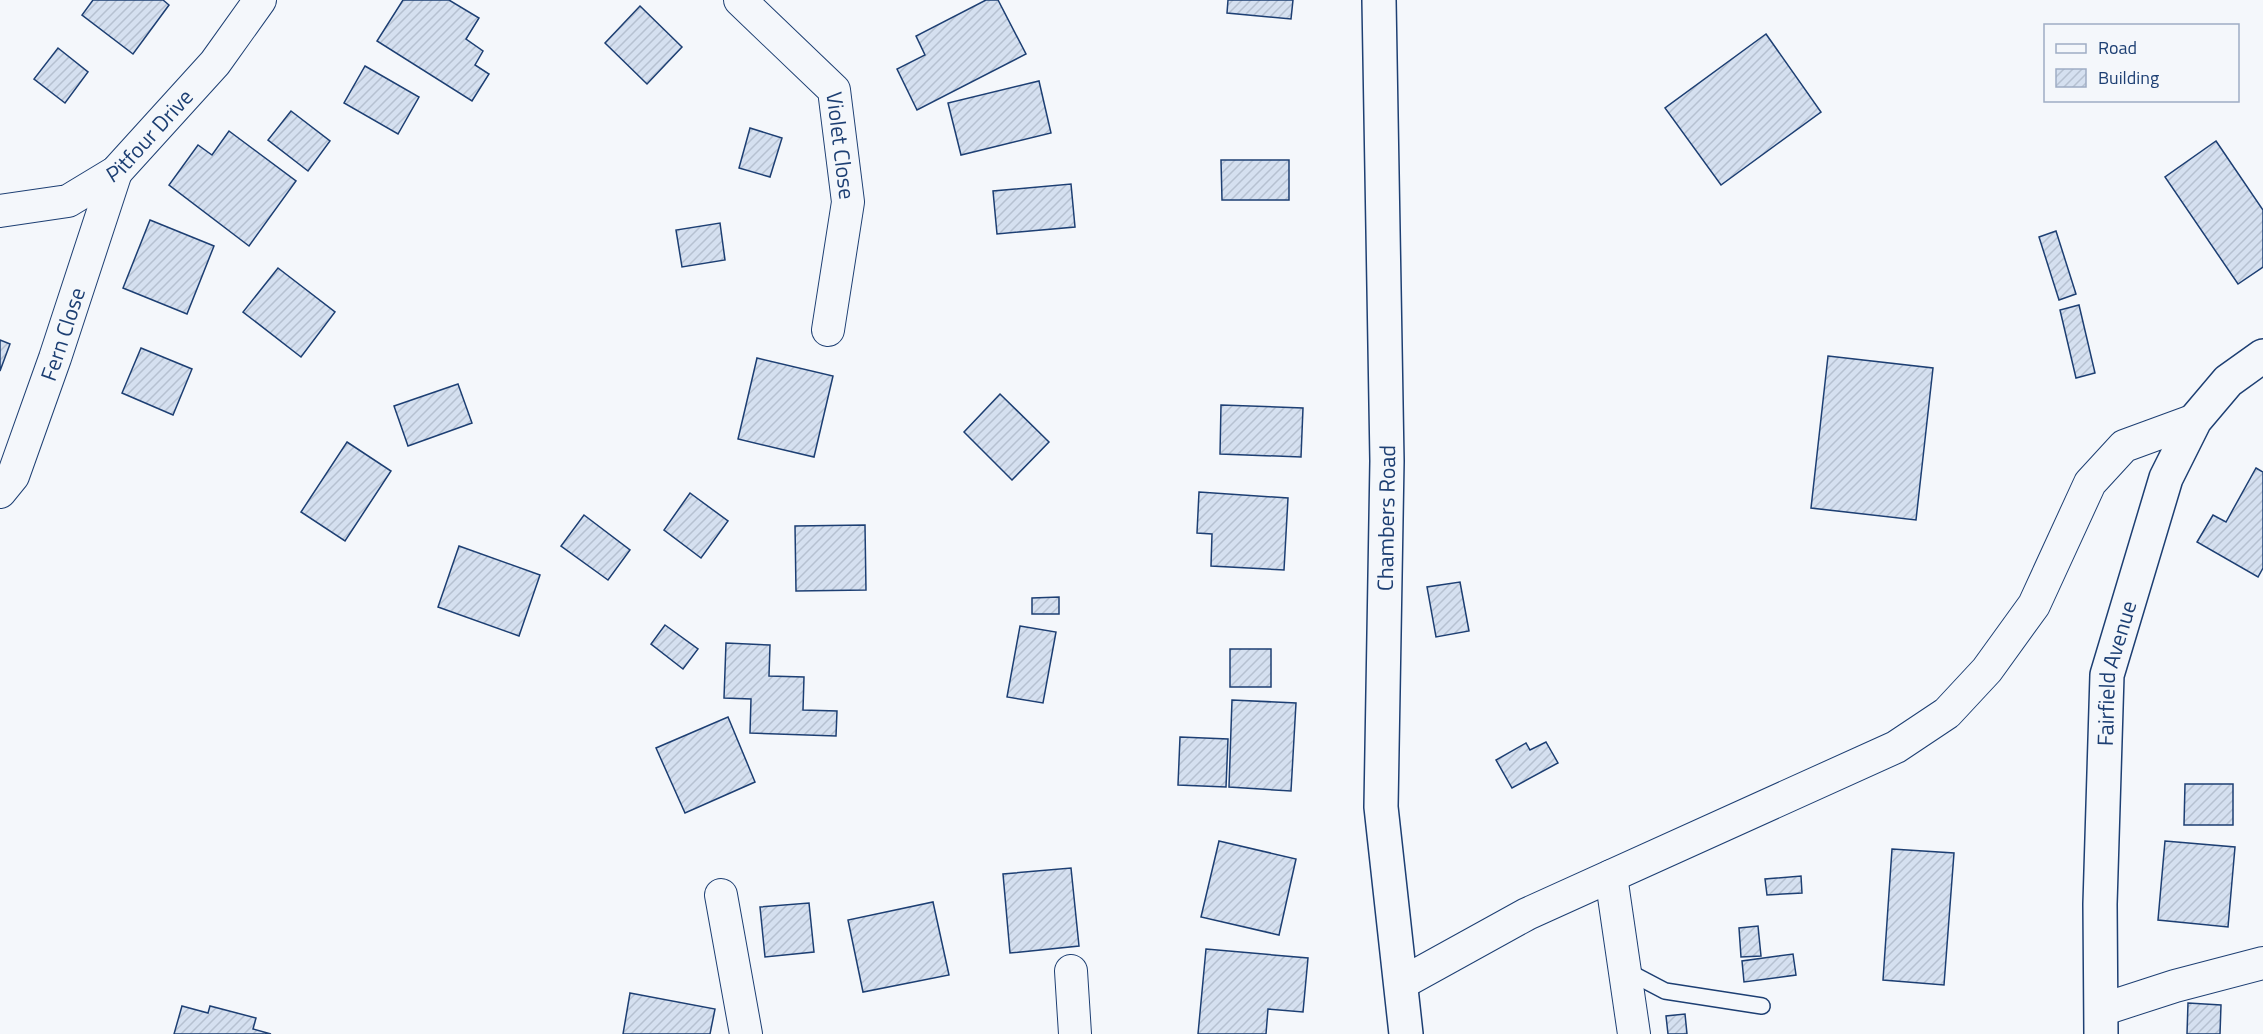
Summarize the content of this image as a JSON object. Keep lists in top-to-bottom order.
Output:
{
  "streets": {
    "street": [
      "Pitfour Drive",
      "Violet Close",
      "Fern Close",
      "Chambers Road",
      "Fairfield Avenue"
    ]
  },
  "crossings": [
    ["Pitfour Drive", "Fern Close"]
  ],
  "legend": ["Road", "Building"]
}
